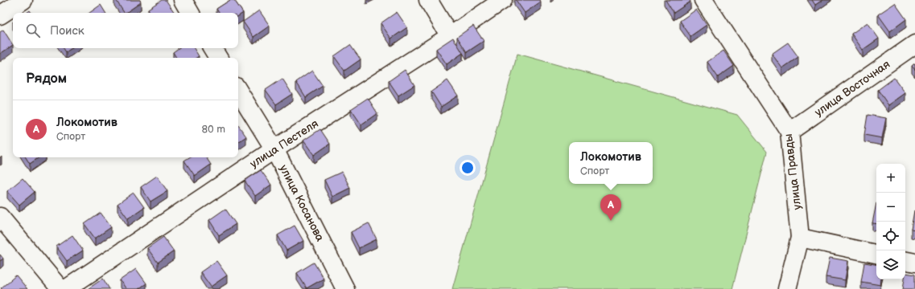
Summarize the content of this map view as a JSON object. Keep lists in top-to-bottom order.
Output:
{
  "streets": {
    "street": [
      "улица Восточная",
      "улица Пестеля",
      "улица Правды",
      "улица Косанова"
    ]
  },
  "crossings": [
    ["улица Восточная", "улица Правды"],
    ["улица Пестеля", "улица Косанова"]
  ],
  "page": {
    "search": "Поиск",
    "heading": "Рядом",
    "list": [
      {
        "mark": "A",
        "name": "Локомотив",
        "note": "Спорт",
        "value": "80 m"
      }
    ],
    "popup": ["Локомотив", "Спорт"],
    "map_buttons": ["+", "−"],
    "pins": "A"
  }
}
